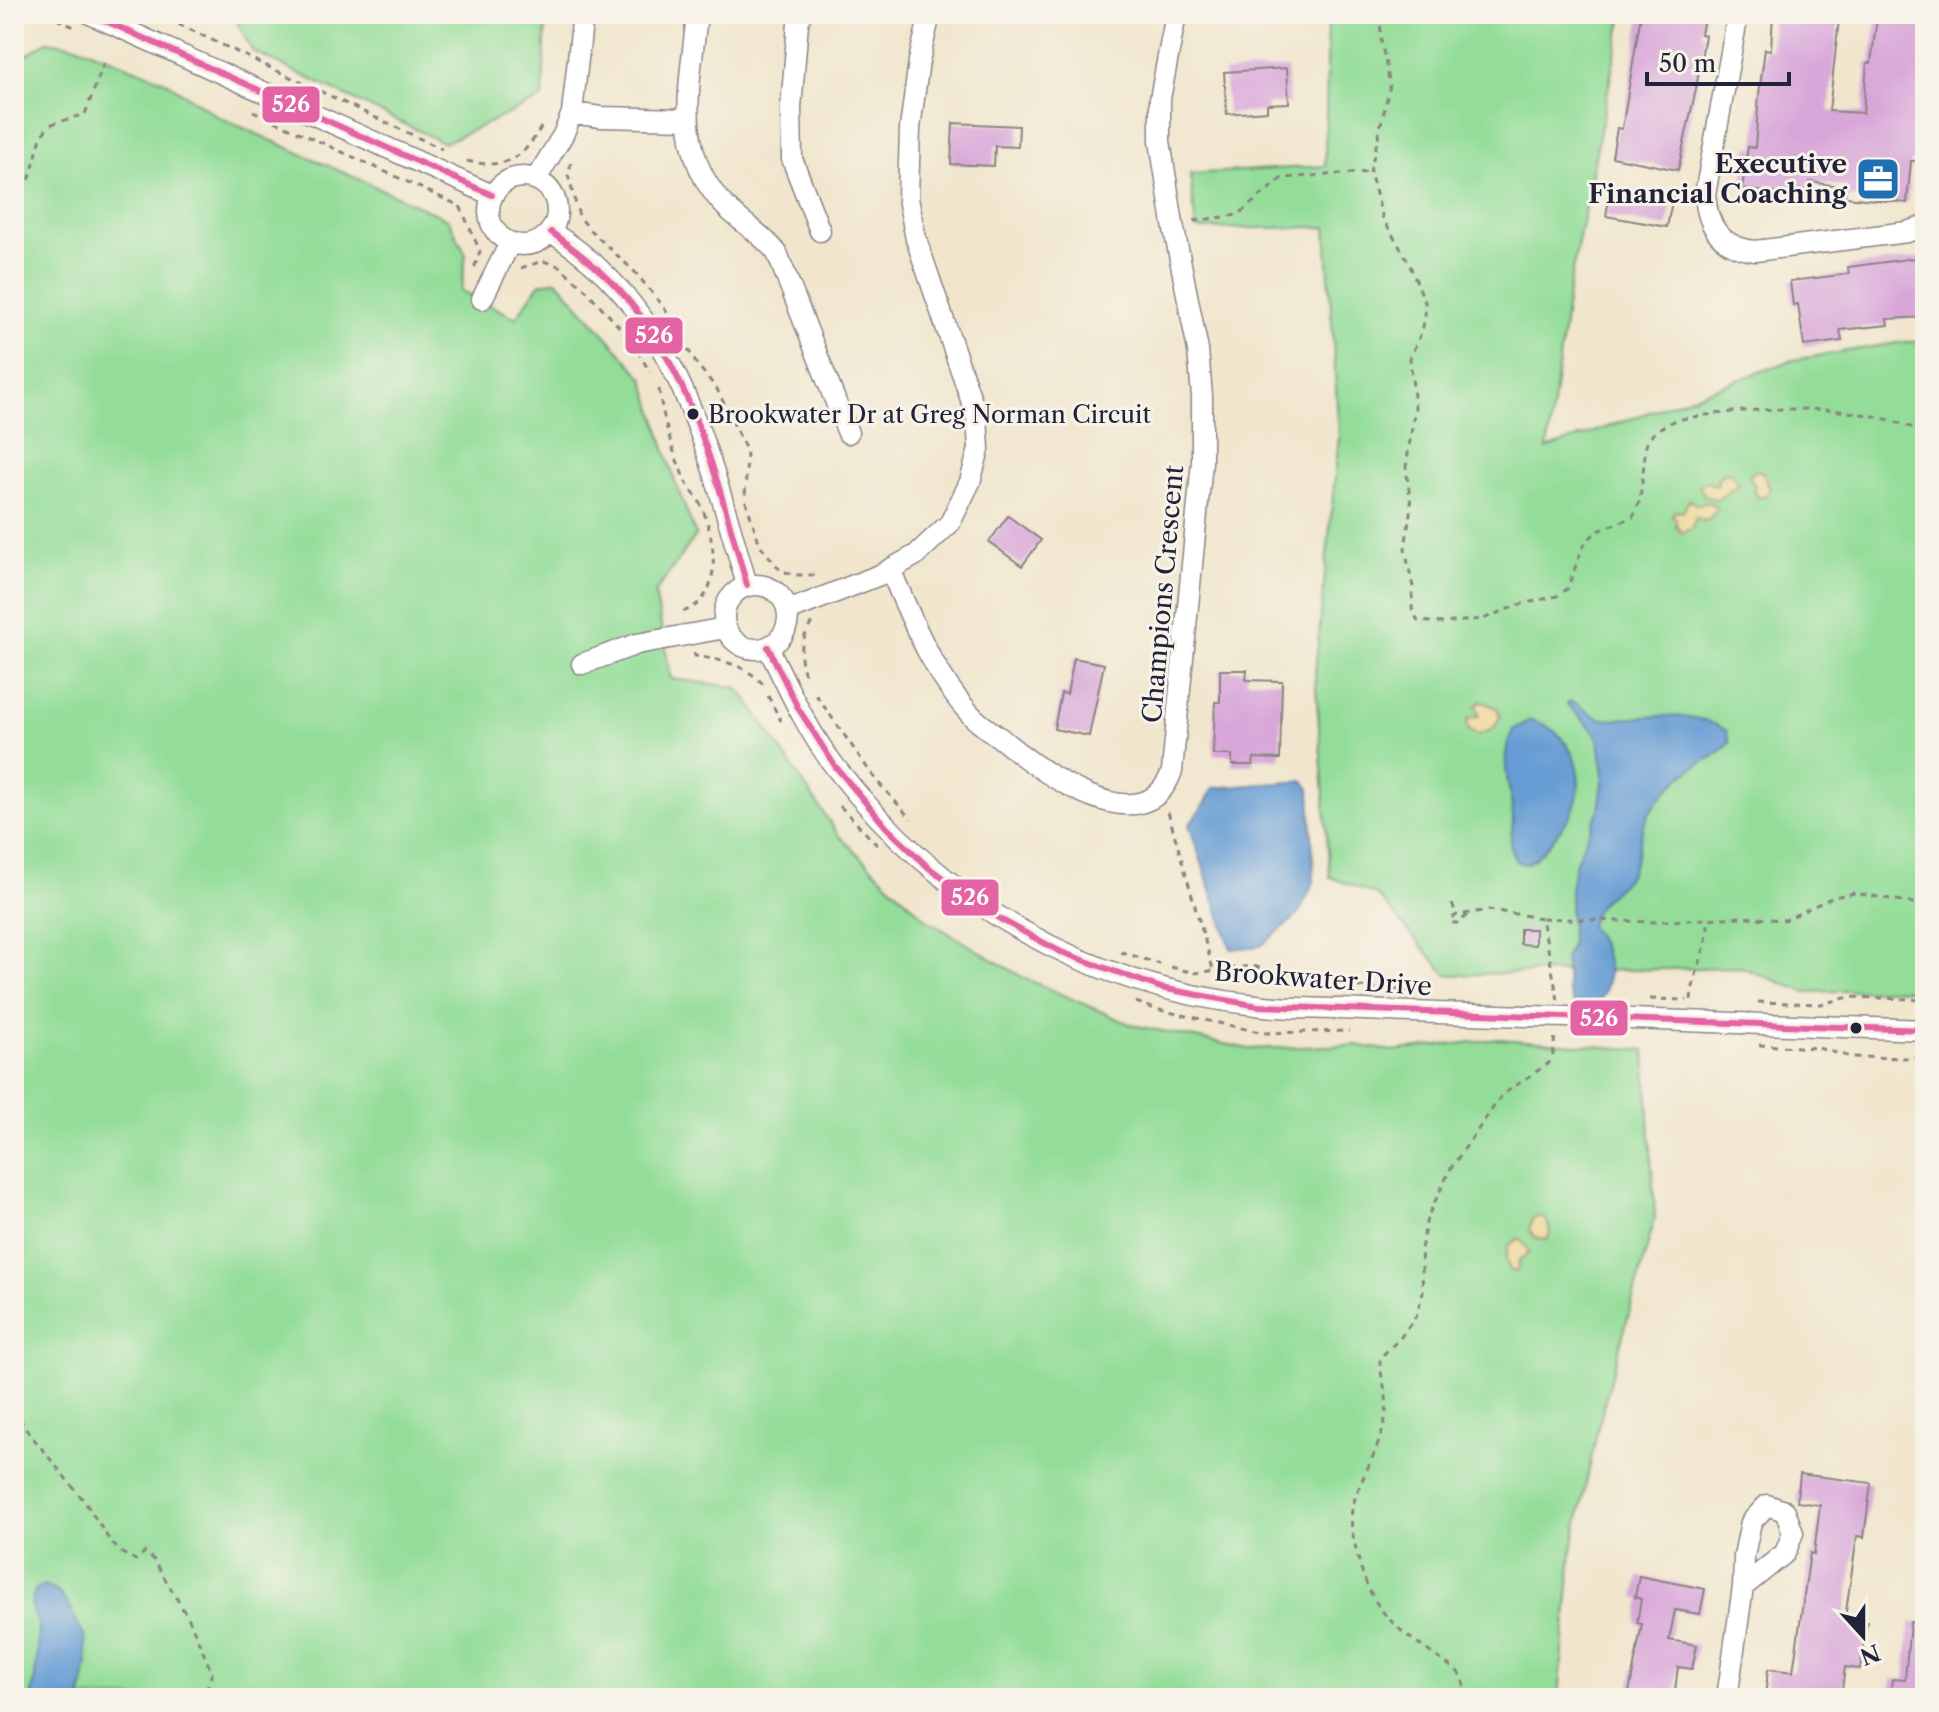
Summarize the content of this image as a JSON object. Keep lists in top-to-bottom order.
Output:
{
  "streets": {
    "street": ["Champions Crescent", "Brookwater Drive"]
  },
  "places": {
    "office": ["Executive Financial Coaching"],
    "other": ["Brookwater Dr at Greg Norman Circuit"]
  },
  "lines": ["transit line 526"],
  "scale_bar": "50 m",
  "north": "bottom"
}
